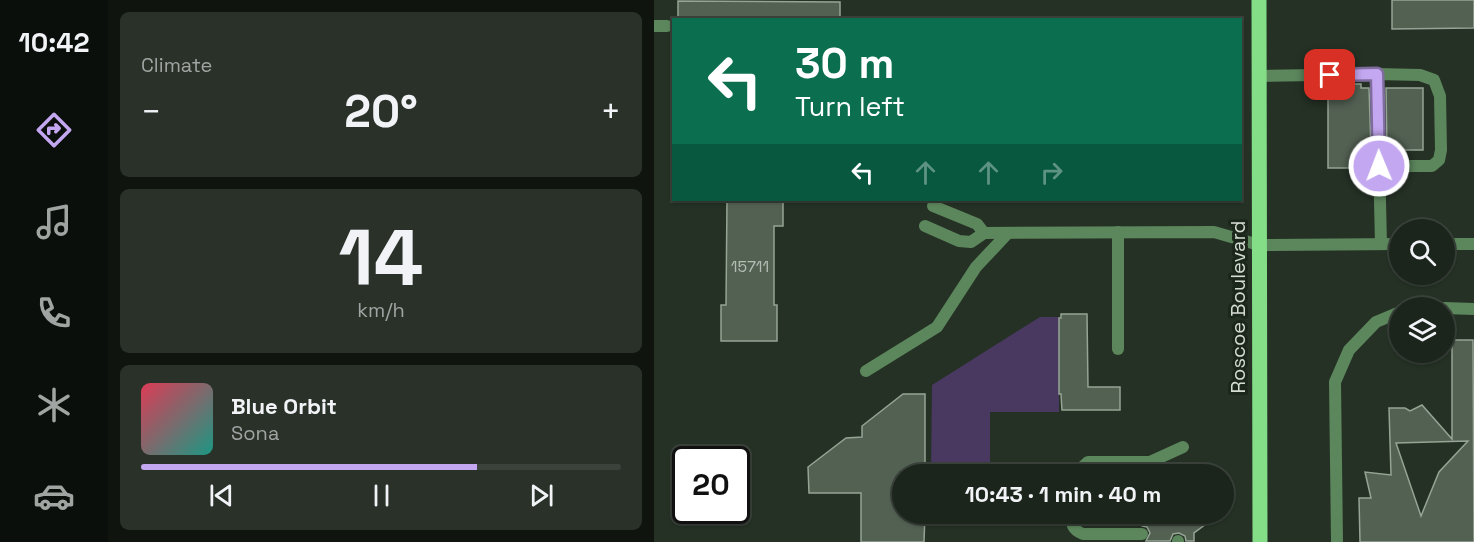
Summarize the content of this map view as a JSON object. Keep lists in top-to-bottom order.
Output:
{
  "streets": {
    "main road": ["Roscoe Boulevard"]
  },
  "house_numbers": ["15711"],
  "page": {
    "tabs": "10:42",
    "tile": [
      "Climate",
      ["14", "km/h"]
    ],
    "turn": ["30 m", "Turn left"],
    "heat": ["−", "20°", "+"],
    "song": ["Blue Orbit", "Sona"],
    "limit": "20",
    "trip": "10:43 · 1 min · 40 m"
  }
}
